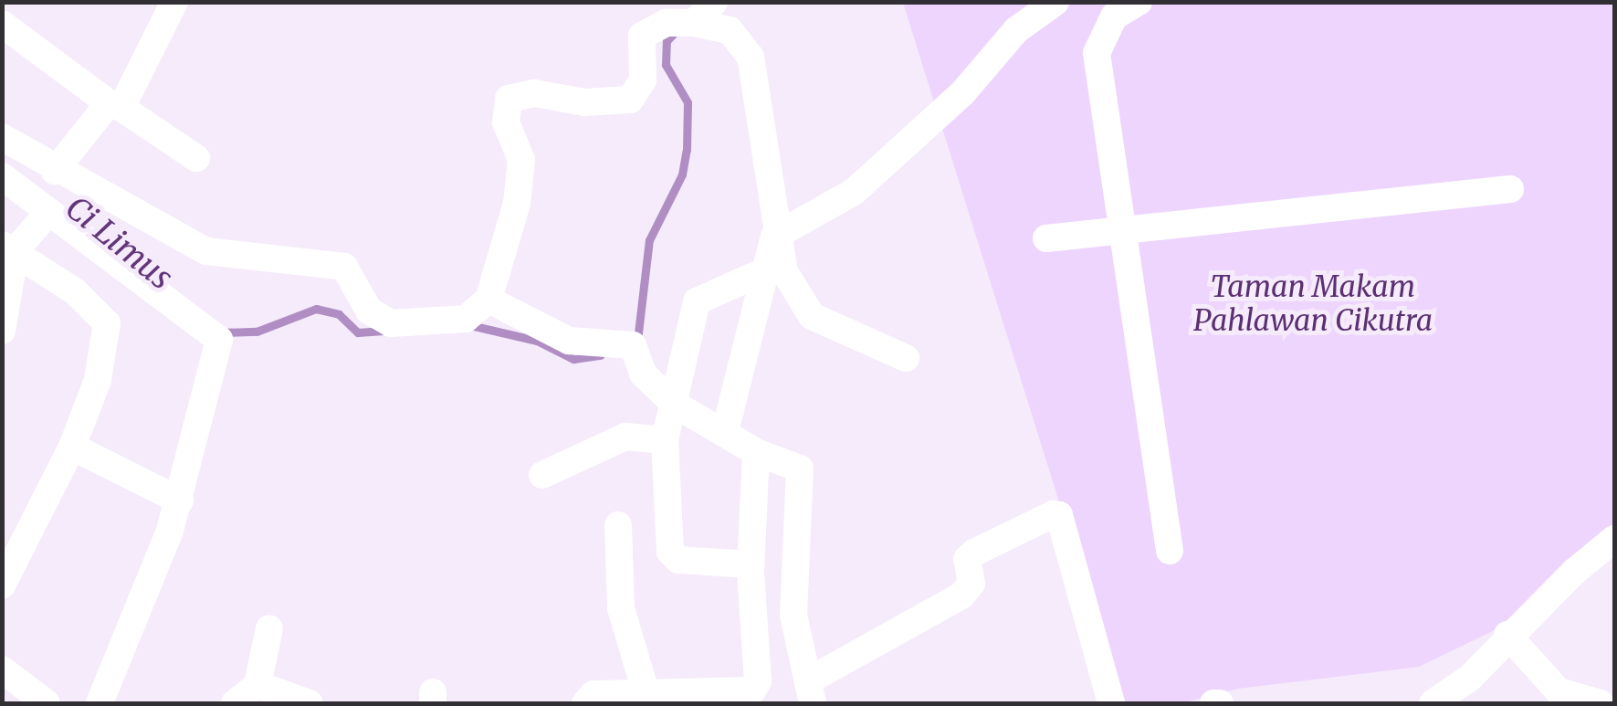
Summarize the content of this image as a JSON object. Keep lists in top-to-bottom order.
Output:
{
  "water": ["Ci Limus"],
  "parks": ["Taman Makam Pahlawan Cikutra"]
}
